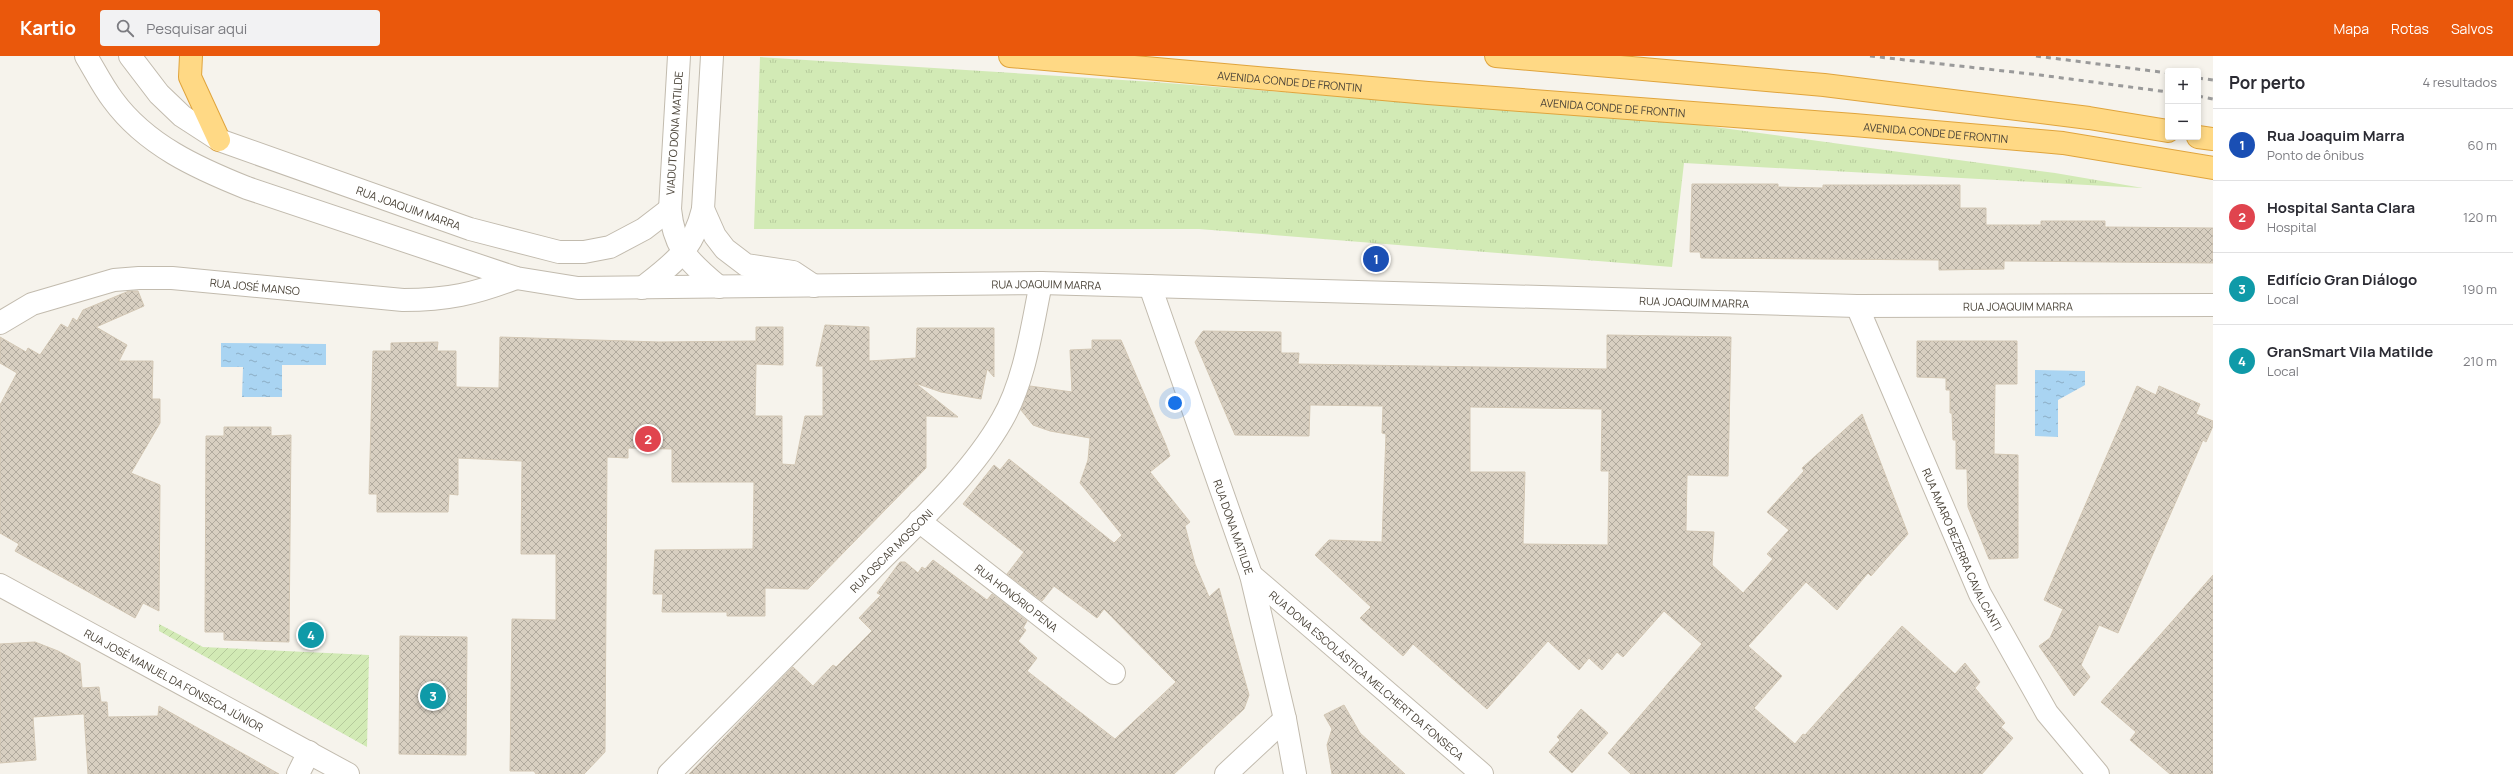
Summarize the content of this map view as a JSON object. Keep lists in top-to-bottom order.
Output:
{
  "streets": {
    "highway": ["AVENIDA CONDE DE FRONTIN"],
    "street": [
      "VIADUTO DONA MATILDE",
      "RUA JOAQUIM MARRA",
      "RUA JOSÉ MANSO",
      "RUA DONA MATILDE",
      "RUA AMARO BEZERRA CAVALCANTI",
      "RUA OSCAR MOSCONI",
      "RUA HONÓRIO PENA",
      "RUA DONA ESCOLÁSTICA MELCHERT DA FONSECA",
      "RUA JOSÉ MANUEL DA FONSECA JÚNIOR"
    ]
  },
  "crossings": [
    ["VIADUTO DONA MATILDE", "RUA JOAQUIM MARRA"],
    ["RUA JOAQUIM MARRA", "RUA JOSÉ MANSO"],
    ["RUA JOAQUIM MARRA", "RUA DONA MATILDE"],
    ["RUA JOAQUIM MARRA", "RUA AMARO BEZERRA CAVALCANTI"],
    ["RUA JOAQUIM MARRA", "RUA OSCAR MOSCONI"],
    ["RUA DONA MATILDE", "RUA DONA ESCOLÁSTICA MELCHERT DA FONSECA"],
    ["RUA OSCAR MOSCONI", "RUA HONÓRIO PENA"]
  ],
  "page": {
    "header": "Kartio",
    "search": "Pesquisar aqui",
    "nav": ["Mapa", "Rotas", "Salvos"],
    "heading": ["Por perto", "4 resultados"],
    "map_buttons": ["+", "−"],
    "list": [
      {
        "mark": "1",
        "name": "Rua Joaquim Marra",
        "note": "Ponto de ônibus",
        "value": "60 m"
      },
      {
        "mark": "2",
        "name": "Hospital Santa Clara",
        "note": "Hospital",
        "value": "120 m"
      },
      {
        "mark": "3",
        "name": "Edifício Gran Diálogo",
        "note": "Local",
        "value": "190 m"
      },
      {
        "mark": "4",
        "name": "GranSmart Vila Matilde",
        "note": "Local",
        "value": "210 m"
      }
    ],
    "pins": [
      "1",
      "2",
      "4",
      "3"
    ]
  }
}
